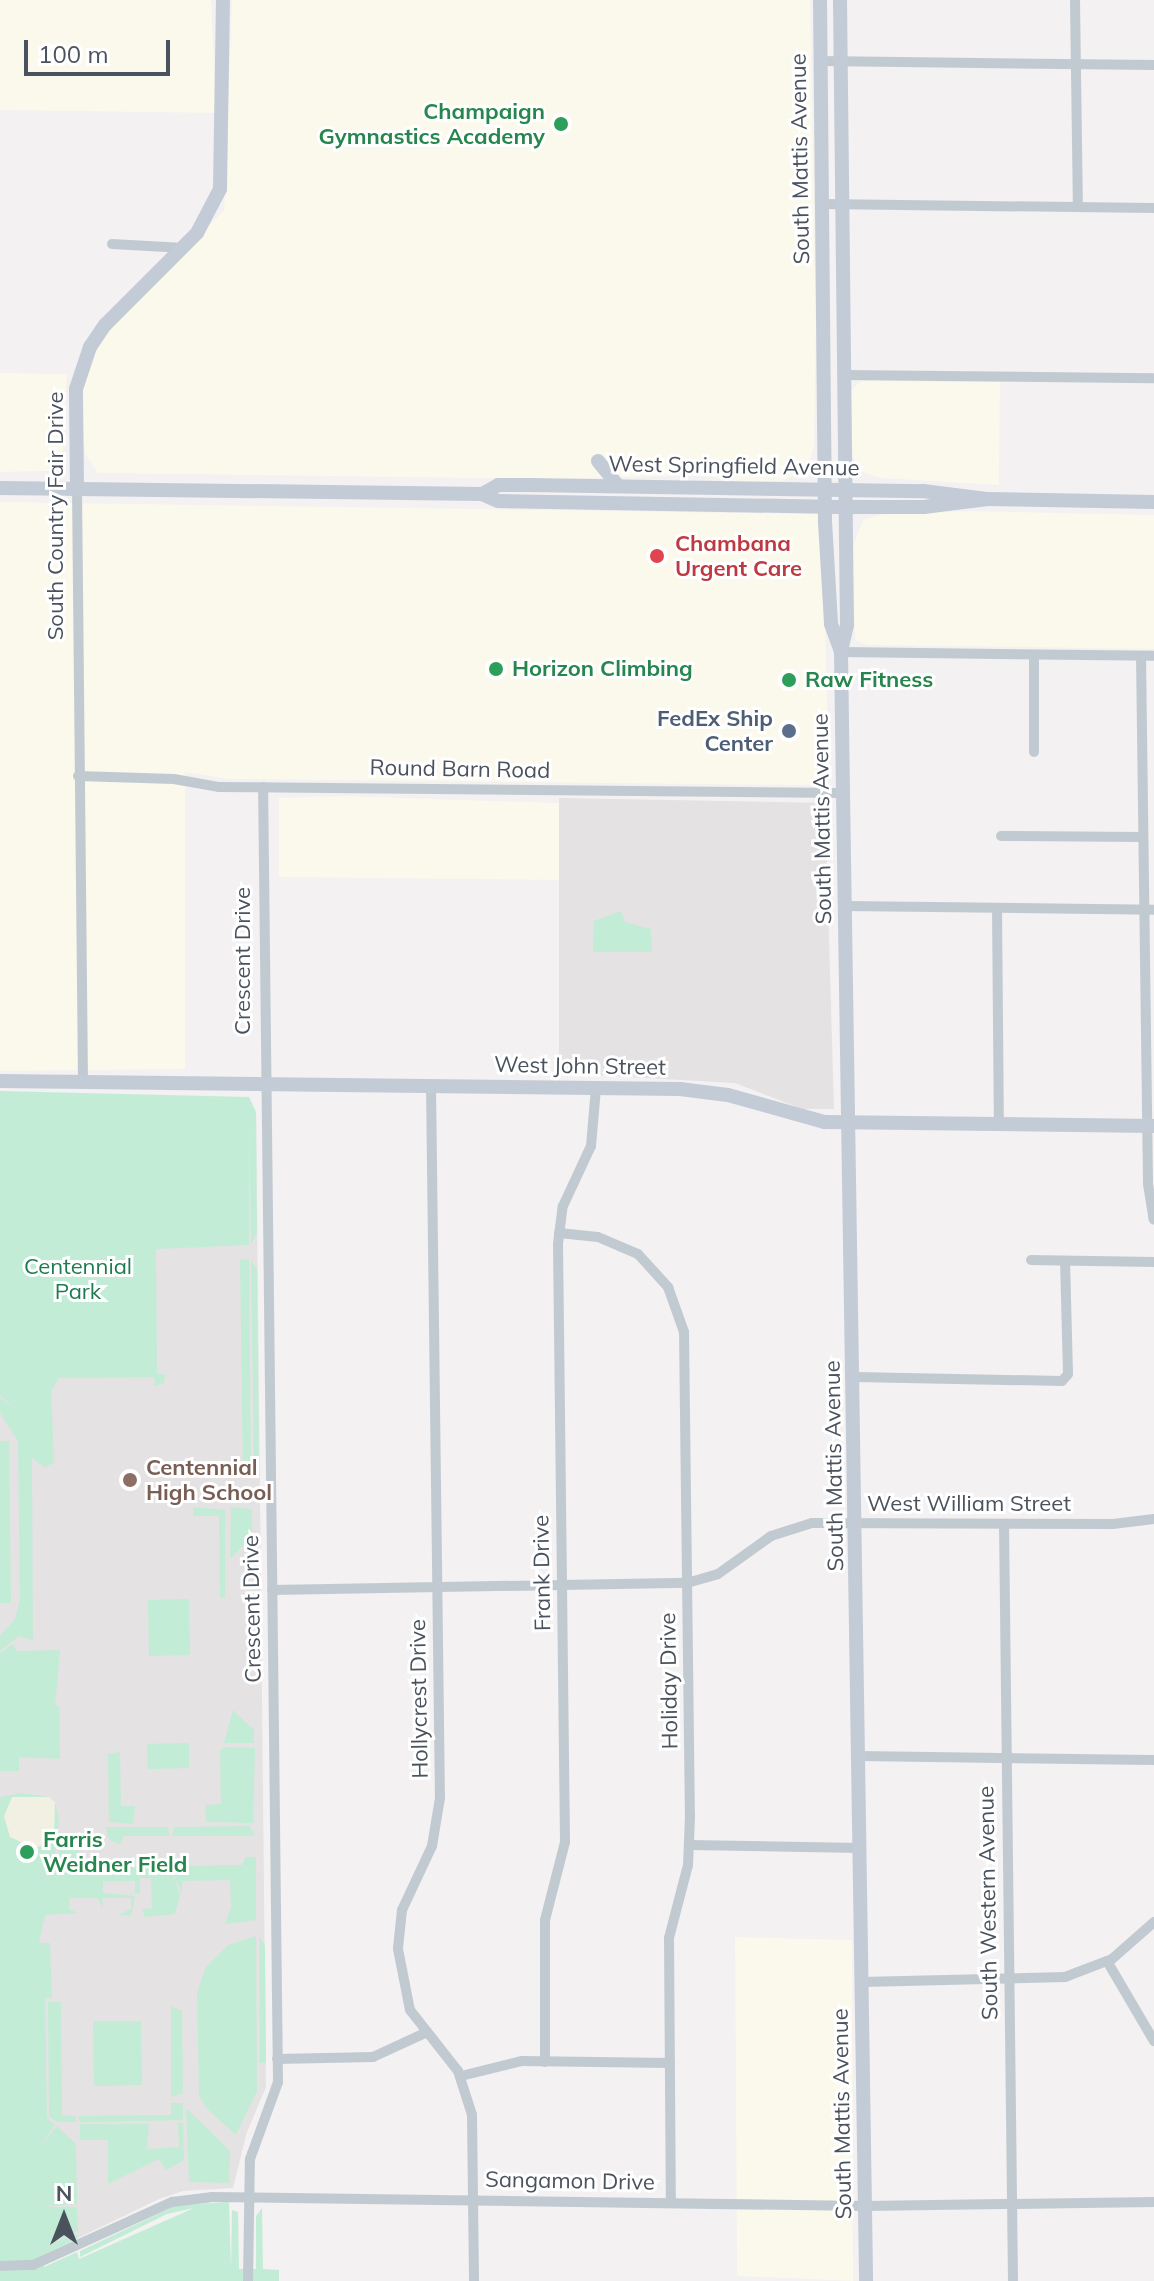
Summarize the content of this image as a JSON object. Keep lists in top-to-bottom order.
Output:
{
  "streets": {
    "main road": [
      "South Mattis Avenue",
      "West Springfield Avenue",
      "South Country Fair Drive",
      "West John Street"
    ],
    "street": [
      "Round Barn Road",
      "Crescent Drive",
      "West William Street",
      "Frank Drive",
      "Holiday Drive",
      "Hollycrest Drive",
      "South Western Avenue",
      "Sangamon Drive"
    ]
  },
  "crossings": [
    ["South Mattis Avenue", "West Springfield Avenue"],
    ["South Mattis Avenue", "Round Barn Road"],
    ["South Mattis Avenue", "West John Street"],
    ["South Mattis Avenue", "West William Street"],
    ["South Mattis Avenue", "Sangamon Drive"],
    ["West Springfield Avenue", "South Country Fair Drive"],
    ["South Country Fair Drive", "Round Barn Road"],
    ["South Country Fair Drive", "West John Street"],
    ["Round Barn Road", "Crescent Drive"],
    ["Crescent Drive", "West John Street"],
    ["Crescent Drive", "West William Street"],
    ["Crescent Drive", "Sangamon Drive"],
    ["West John Street", "Frank Drive"],
    ["West John Street", "Hollycrest Drive"],
    ["West William Street", "Frank Drive"],
    ["West William Street", "Holiday Drive"],
    ["West William Street", "Hollycrest Drive"],
    ["West William Street", "South Western Avenue"],
    ["Frank Drive", "Holiday Drive"],
    ["Holiday Drive", "Sangamon Drive"],
    ["Hollycrest Drive", "Sangamon Drive"],
    ["South Western Avenue", "Sangamon Drive"]
  ],
  "parks": ["Centennial Park"],
  "places": [
    "Champaign Gymnastics Academy",
    "Chambana Urgent Care",
    "Horizon Climbing",
    "Raw Fitness",
    "FedEx Ship Center",
    "Centennial High School",
    "Farris Weidner Field"
  ],
  "scale_bar": "100 m",
  "north": "top"
}
